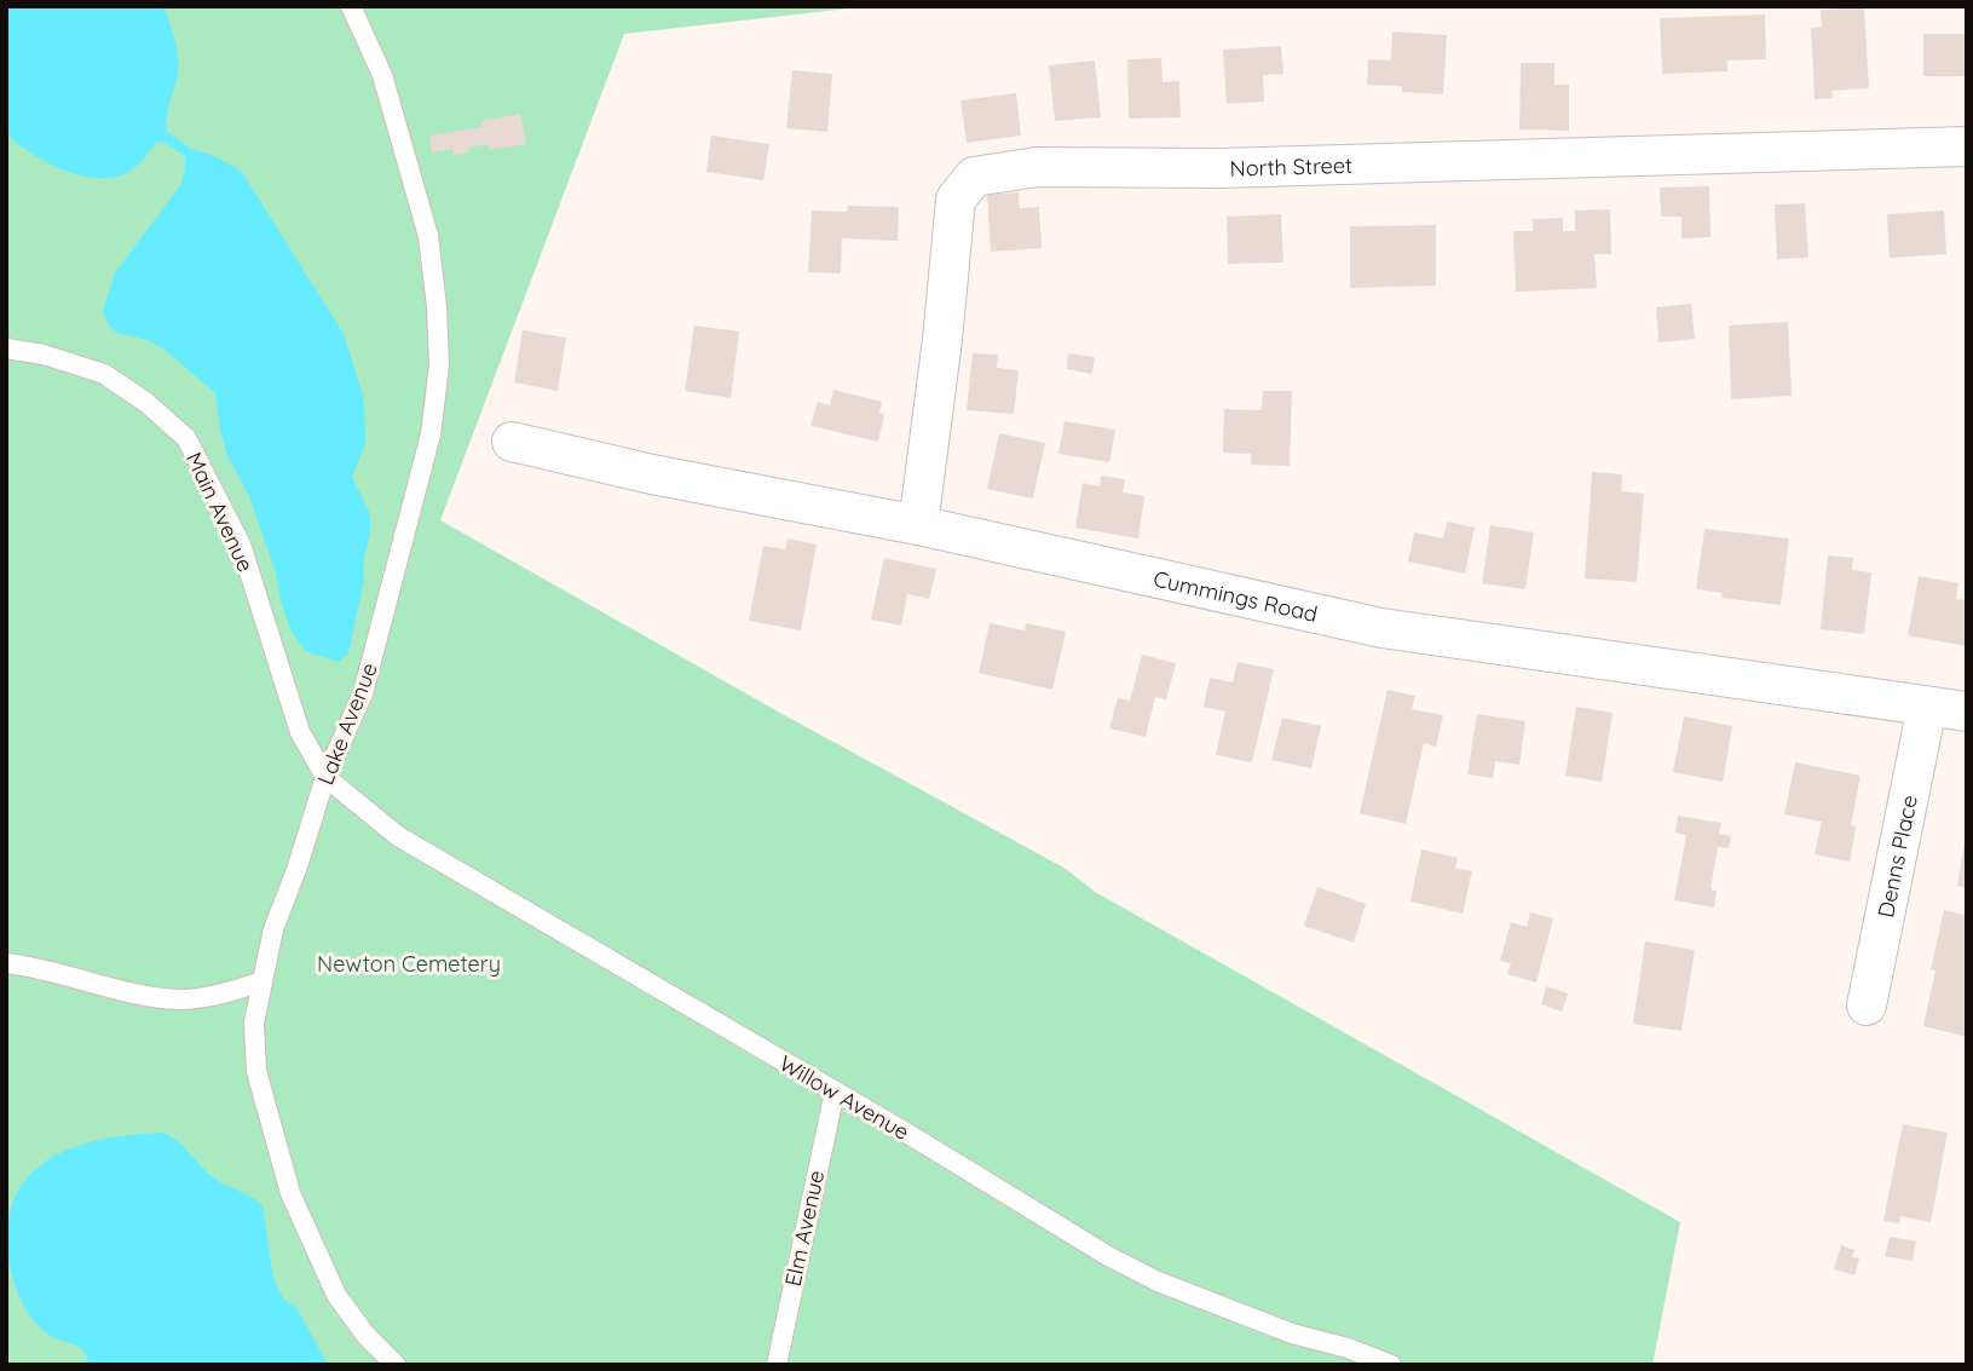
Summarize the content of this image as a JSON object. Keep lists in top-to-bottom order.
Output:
{
  "streets": {
    "street": ["North Street", "Cummings Road", "Denns Place"],
    "lane": [
      "Main Avenue",
      "Lake Avenue",
      "Willow Avenue",
      "Elm Avenue"
    ]
  },
  "crossings": [
    ["North Street", "Cummings Road"],
    ["Main Avenue", "Lake Avenue"],
    ["Main Avenue", "Willow Avenue"],
    ["Cummings Road", "Denns Place"],
    ["Lake Avenue", "Willow Avenue"],
    ["Willow Avenue", "Elm Avenue"]
  ],
  "parks": ["Newton Cemetery"]
}
